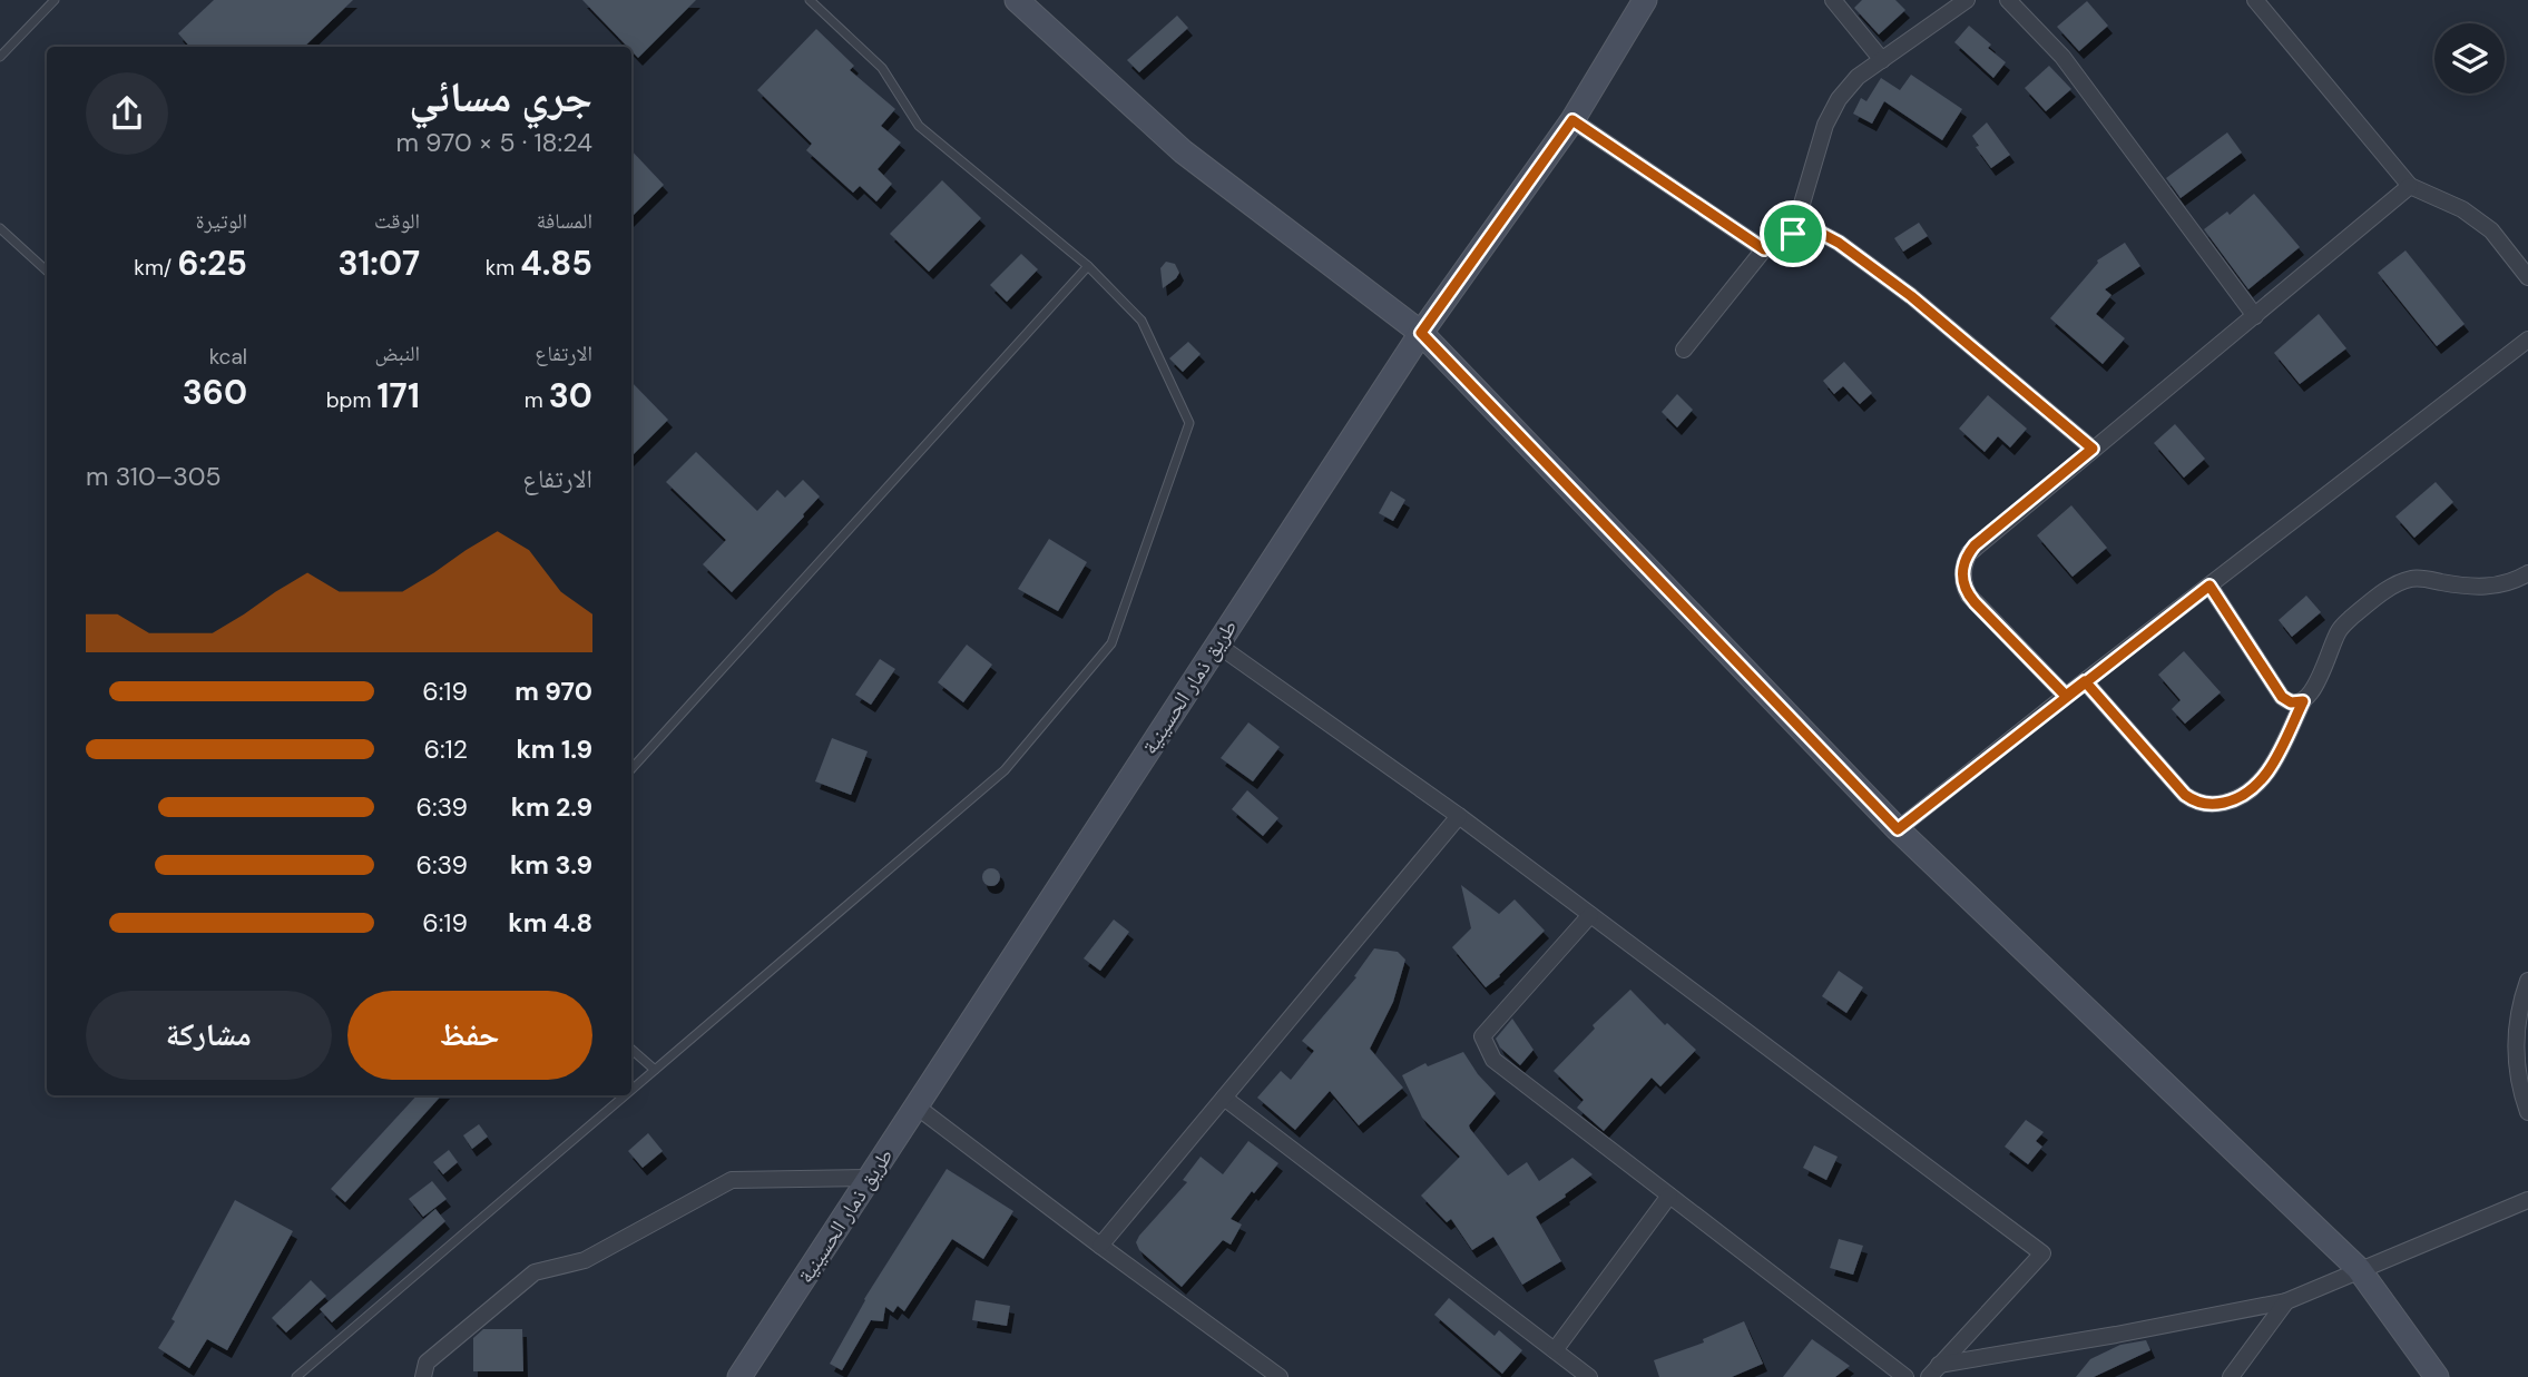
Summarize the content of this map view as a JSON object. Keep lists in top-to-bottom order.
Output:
{
  "streets": {
    "street": ["طريق ذمار الحسينية"]
  },
  "page": {
    "heading": ["جري مسائي", "18:24 · 5 × 970 m"],
    "stats": [
      ["المسافة", "4.85 km"],
      ["الوقت", "31:07"],
      ["الوتيرة", "6:25 /km"],
      ["الارتفاع", "30 m"],
      ["النبض", "171 bpm"],
      ["kcal", "360"]
    ],
    "chart": ["الارتفاع", "305–310 m"],
    "list": [
      {
        "name": "970 m",
        "note": "6:19"
      },
      {
        "name": "1.9 km",
        "note": "6:12"
      },
      {
        "name": "2.9 km",
        "note": "6:39"
      },
      {
        "name": "3.9 km",
        "note": "6:39"
      },
      {
        "name": "4.8 km",
        "note": "6:19"
      }
    ],
    "buttons": ["حفظ", "مشاركة"]
  }
}
